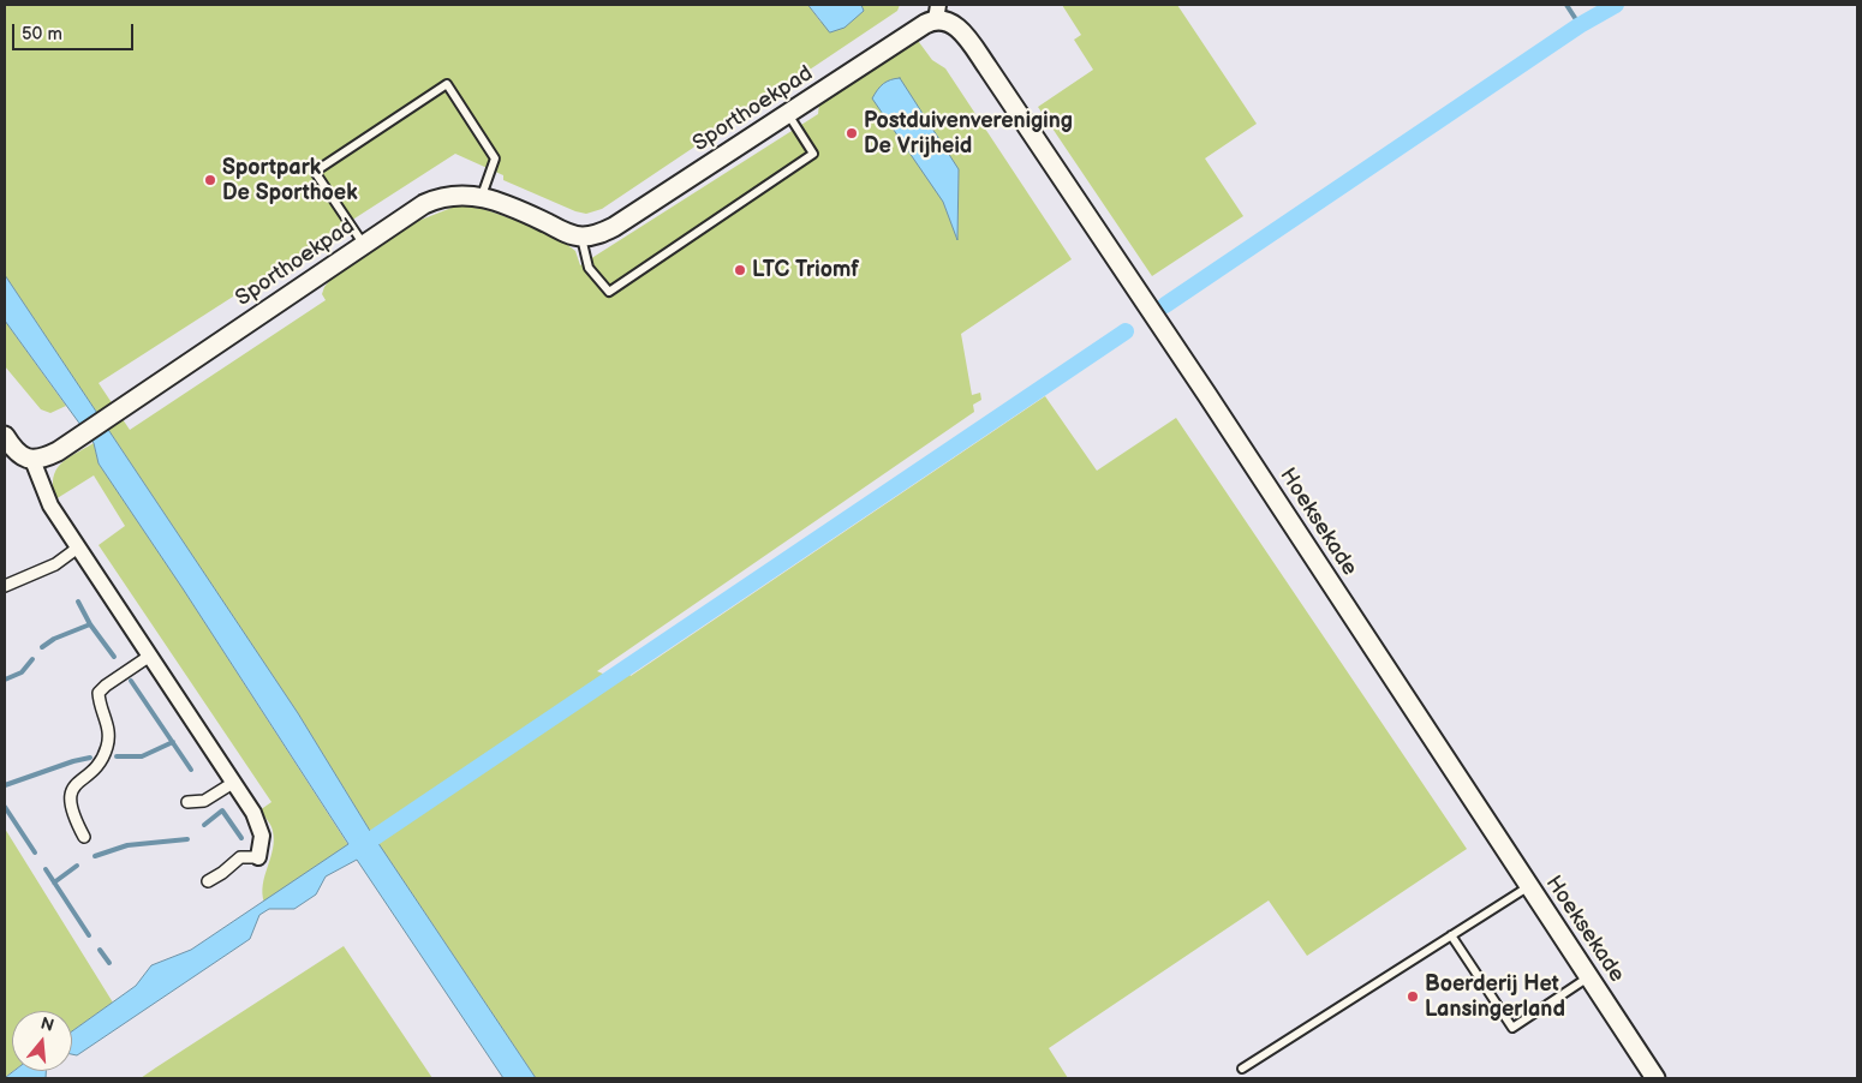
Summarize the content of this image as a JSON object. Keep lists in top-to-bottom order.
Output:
{
  "streets": {
    "street": ["Sporthoekpad", "Hoeksekade"]
  },
  "crossings": [
    ["Sporthoekpad", "Hoeksekade"]
  ],
  "places": [
    "Postduivenvereniging De Vrijheid",
    "Sportpark De Sporthoek",
    "LTC Triomf",
    "Boerderij Het Lansingerland"
  ],
  "scale_bar": "50 m",
  "north": "top"
}
